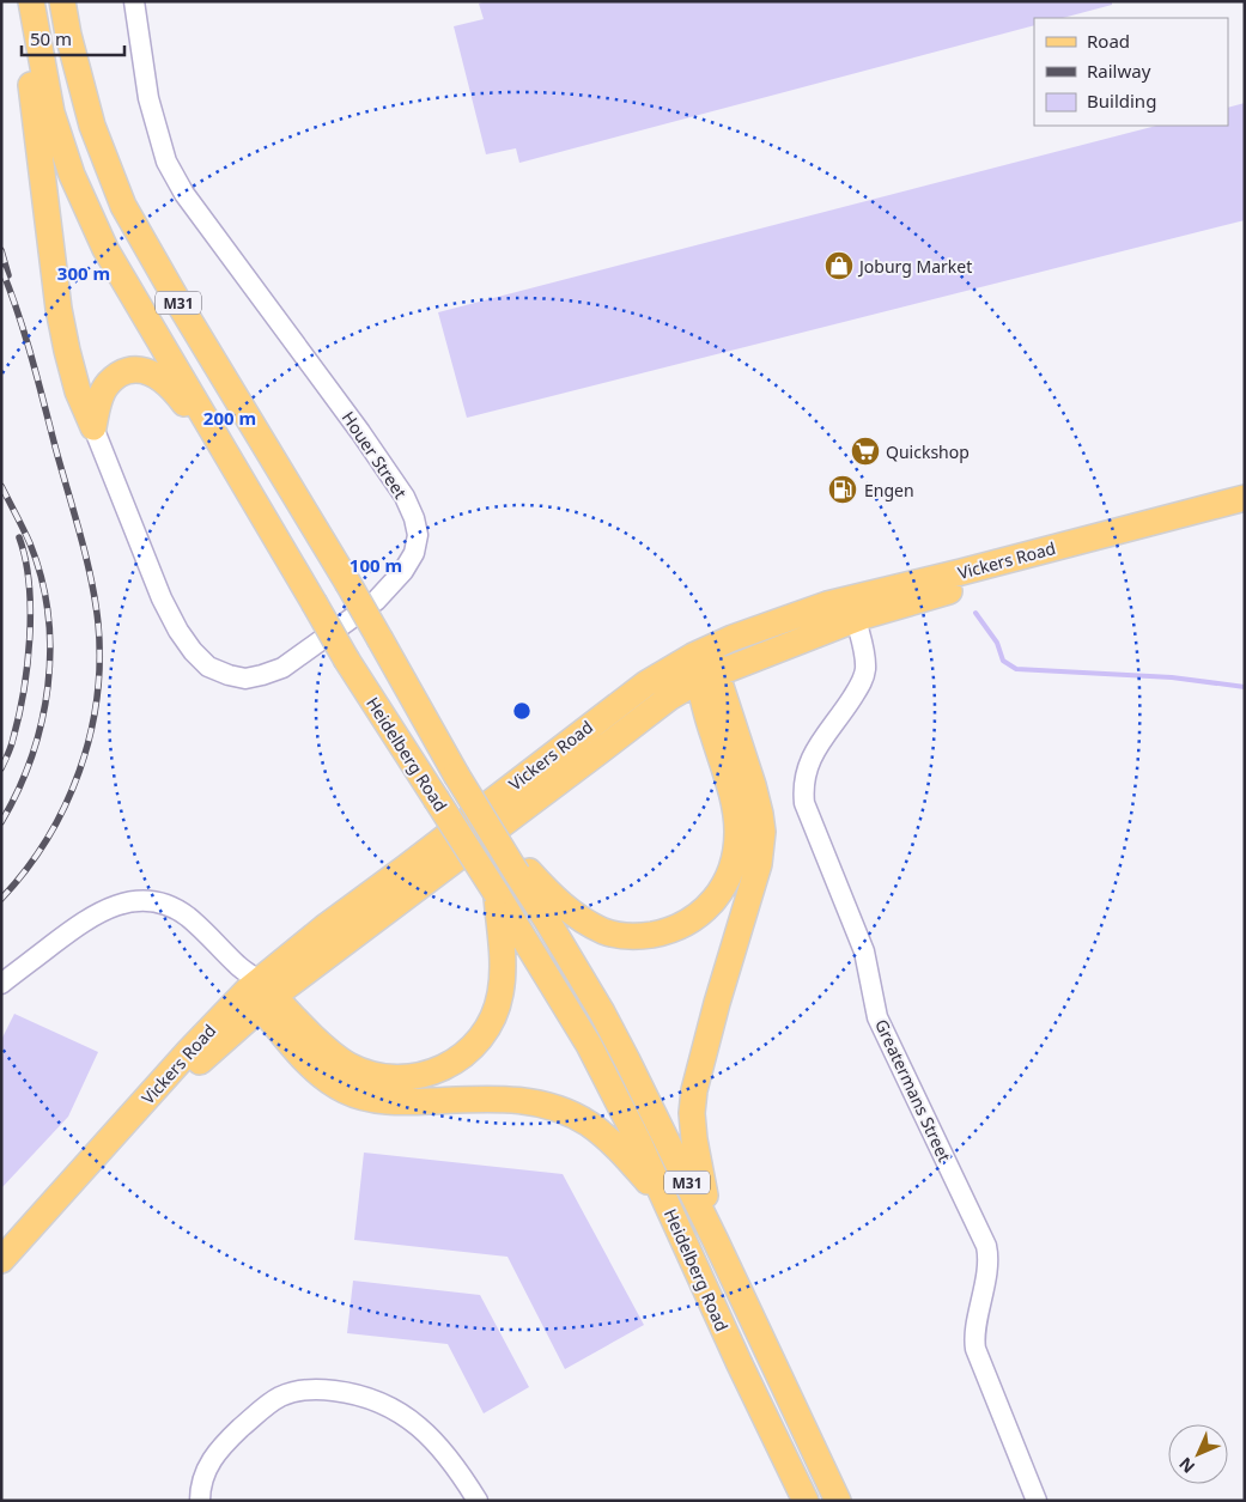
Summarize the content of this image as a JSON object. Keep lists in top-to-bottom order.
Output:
{
  "streets": {
    "main road": ["M31", "Vickers Road", "Heidelberg Road"],
    "street": ["Houer Street", "Greatermans Street"]
  },
  "crossings": [
    ["Vickers Road", "Greatermans Street"]
  ],
  "places": {
    "shop": ["Joburg Market"],
    "supermarket": ["Quickshop"],
    "fuel station": ["Engen"]
  },
  "legend": ["Road", "Railway", "Building"],
  "scale_bar": "50 m",
  "north": "bottom left",
  "rings": ["300 m", "200 m", "100 m"]
}
